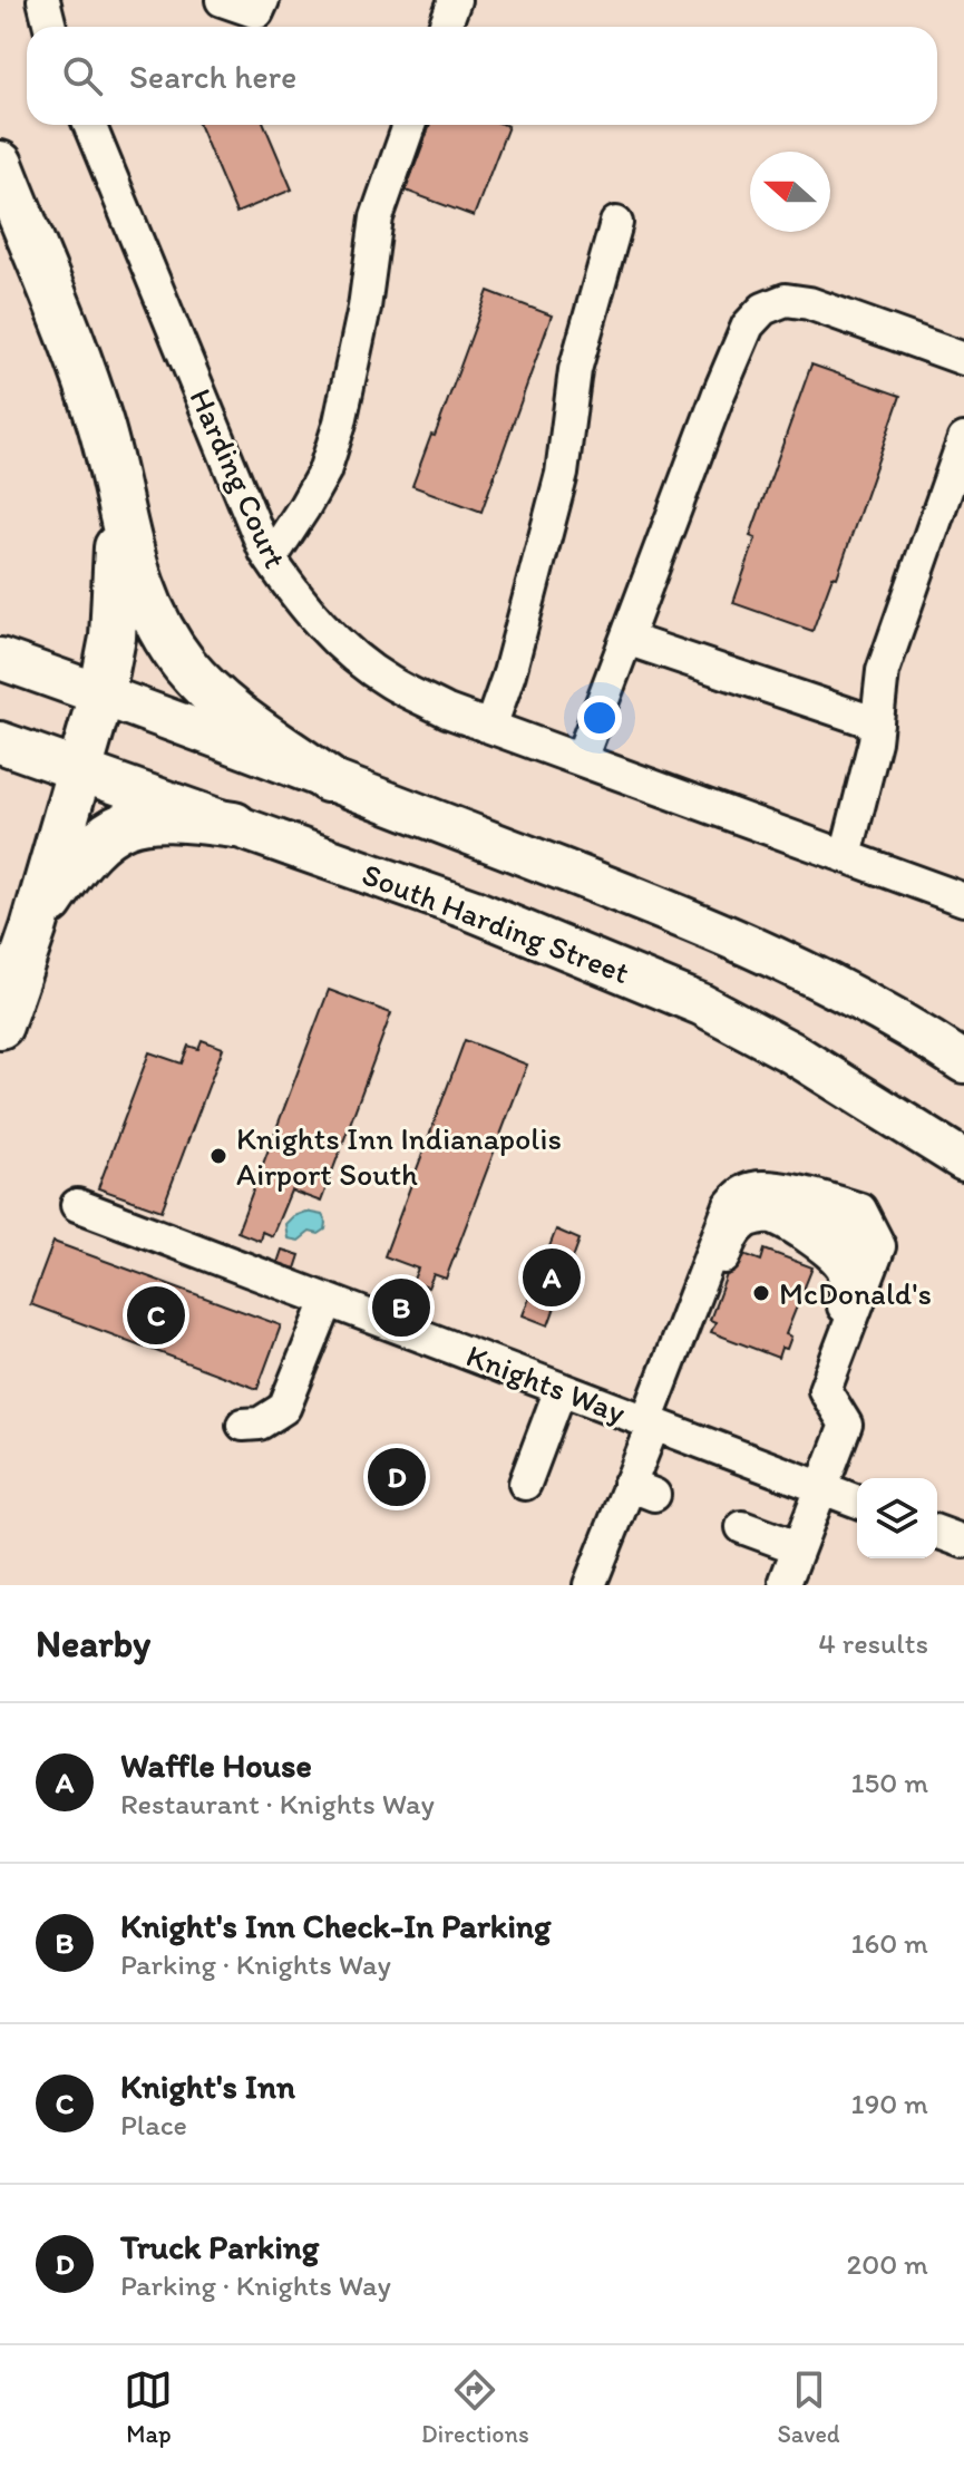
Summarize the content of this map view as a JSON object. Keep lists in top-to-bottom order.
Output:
{
  "streets": {
    "main road": ["South Harding Street"],
    "street": ["Harding Court", "Knights Way"]
  },
  "places": ["Knights Inn Indianapolis Airport South", "McDonald's"],
  "north": "left",
  "page": {
    "search": "Search here",
    "pins": [
      "A",
      "B",
      "C",
      "D"
    ],
    "heading": ["Nearby", "4 results"],
    "list": [
      {
        "mark": "A",
        "name": "Waffle House",
        "note": "Restaurant · Knights Way",
        "value": "150 m"
      },
      {
        "mark": "B",
        "name": "Knight's Inn Check-In Parking",
        "note": "Parking · Knights Way",
        "value": "160 m"
      },
      {
        "mark": "C",
        "name": "Knight's Inn",
        "note": "Place",
        "value": "190 m"
      },
      {
        "mark": "D",
        "name": "Truck Parking",
        "note": "Parking · Knights Way",
        "value": "200 m"
      }
    ],
    "nav": ["Map", "Directions", "Saved"]
  }
}
